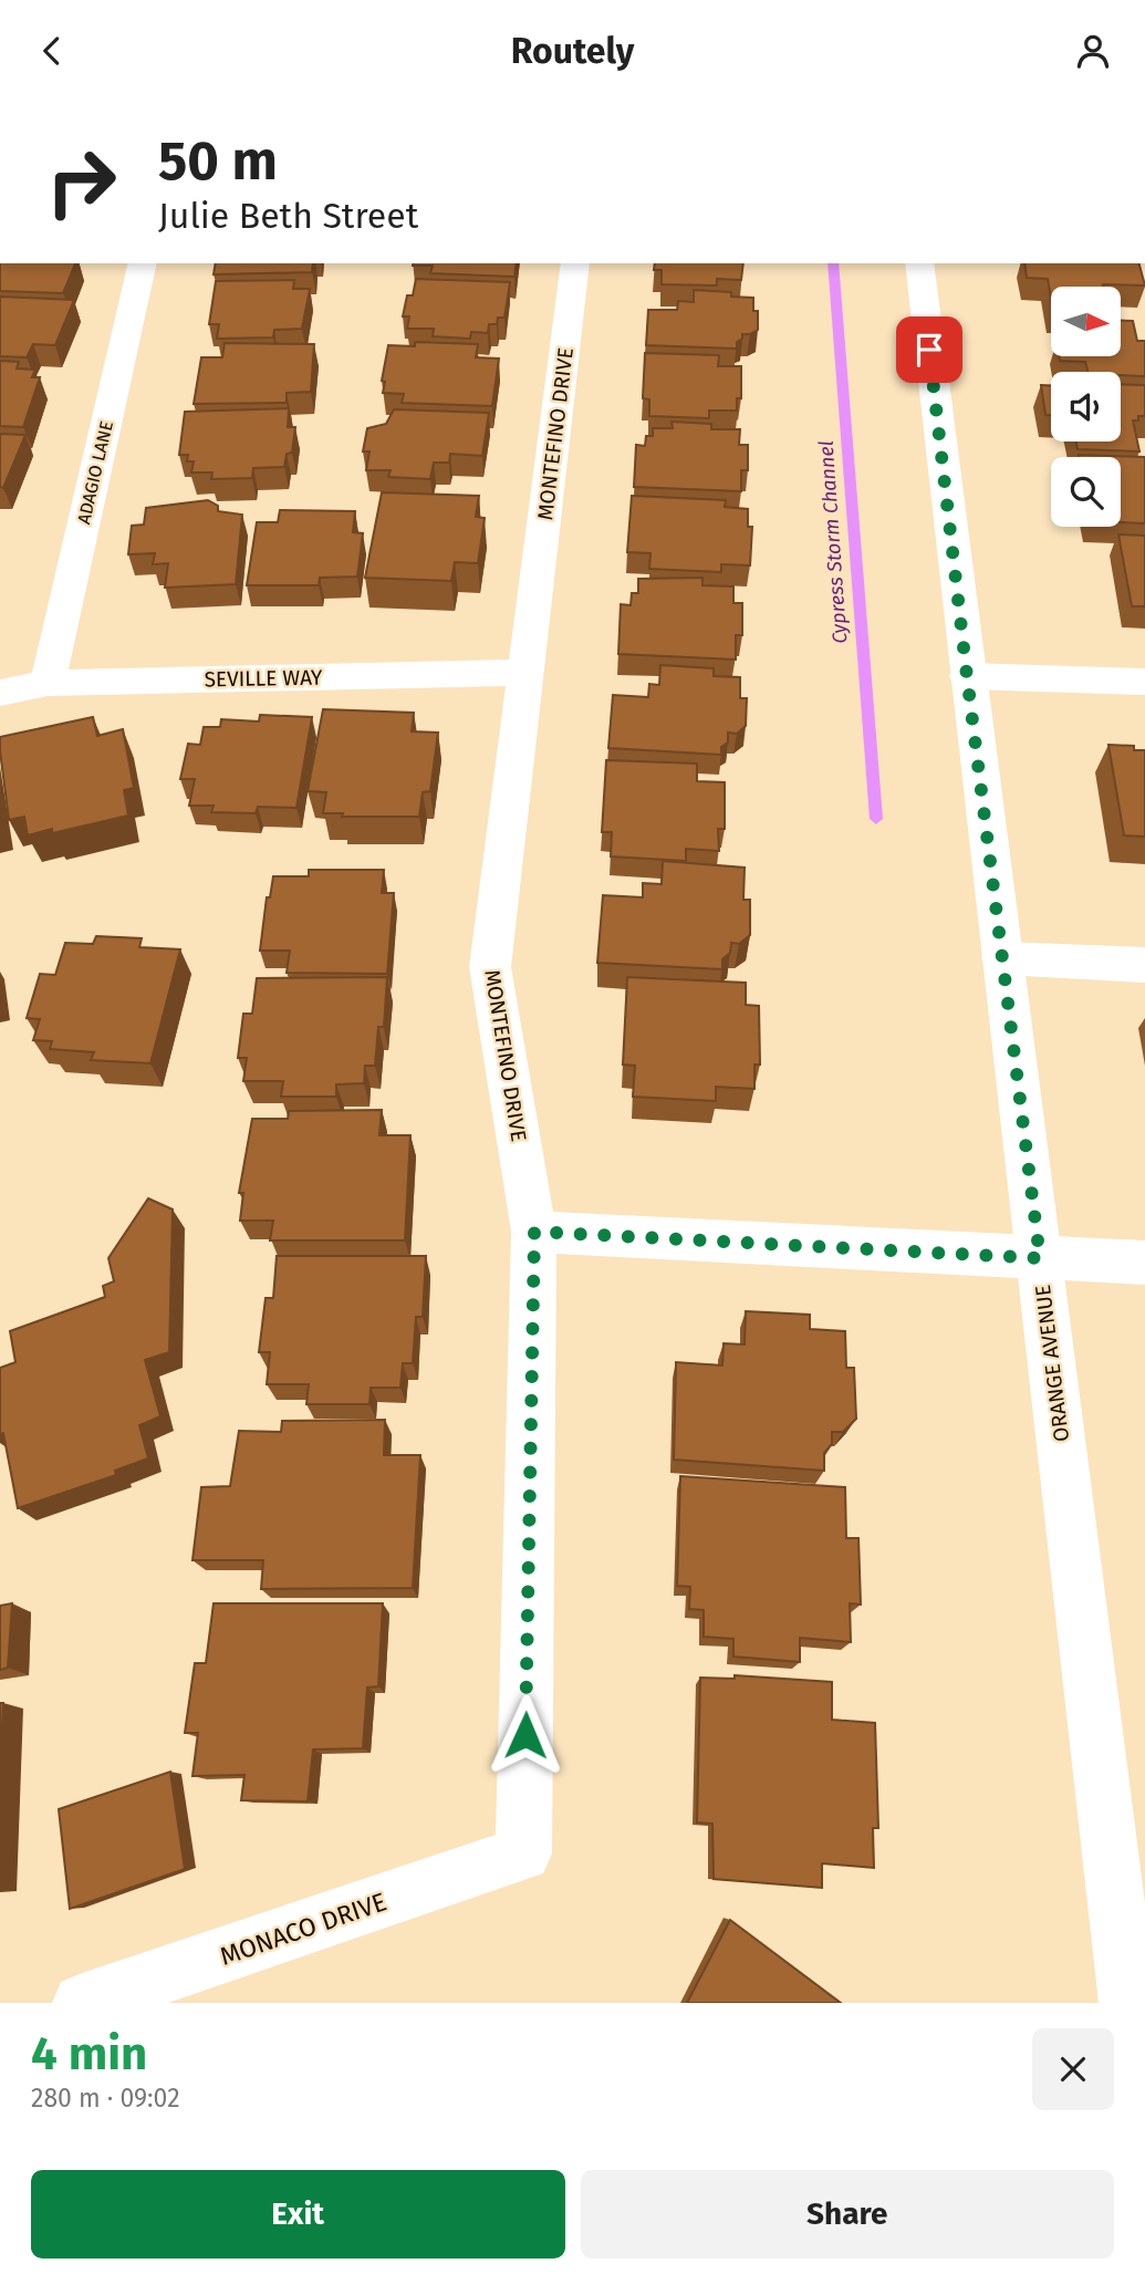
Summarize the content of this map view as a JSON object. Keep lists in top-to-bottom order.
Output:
{
  "streets": {
    "street": [
      "MONTEFINO DRIVE",
      "ADAGIO LANE",
      "SEVILLE WAY",
      "ORANGE AVENUE",
      "MONACO DRIVE"
    ]
  },
  "crossings": [
    ["MONTEFINO DRIVE", "SEVILLE WAY"],
    ["MONTEFINO DRIVE", "MONACO DRIVE"],
    ["ADAGIO LANE", "SEVILLE WAY"]
  ],
  "water": ["Cypress Storm Channel"],
  "north": "right",
  "page": {
    "header": "Routely",
    "turn": ["50 m", "Julie Beth Street"],
    "heading": ["4 min", "280 m · 09:02"],
    "buttons": ["Exit", "Share"]
  }
}
